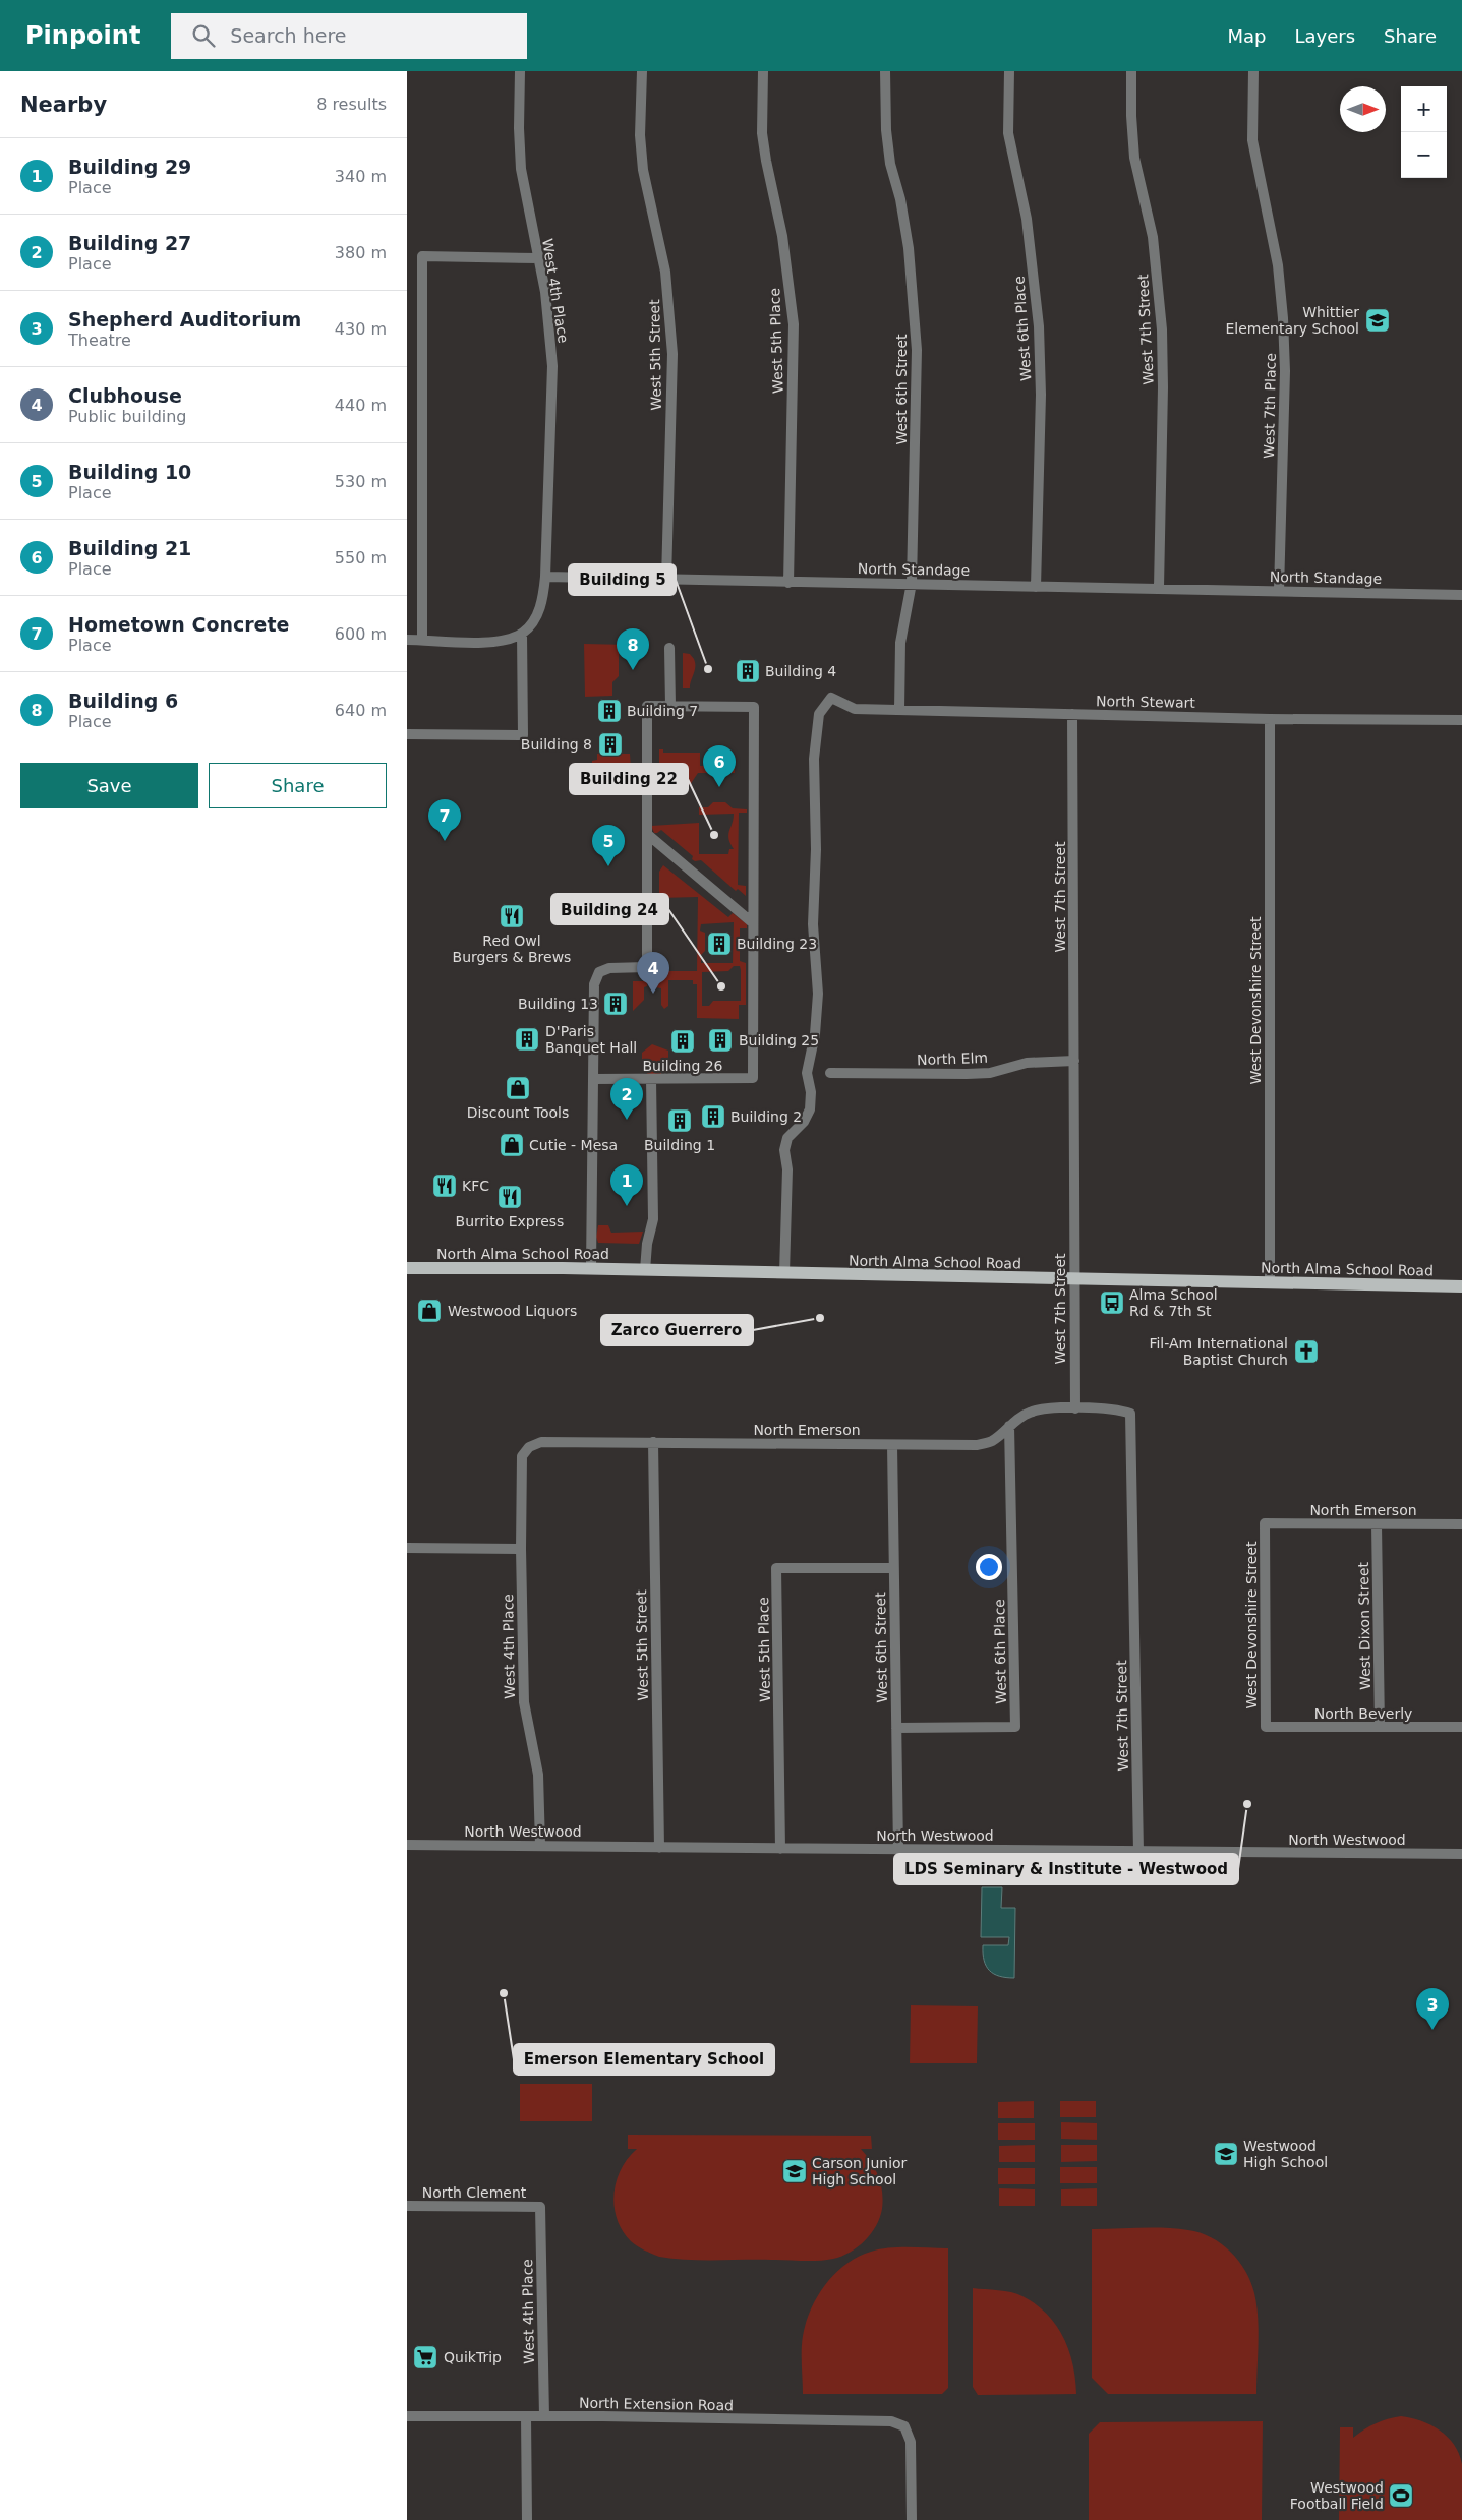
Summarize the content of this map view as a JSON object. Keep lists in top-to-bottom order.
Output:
{
  "streets": {
    "main road": ["North Alma School Road"],
    "street": [
      "West 4th Place",
      "West 6th Place",
      "West 7th Street",
      "West 5th Place",
      "West 5th Street",
      "West 6th Street",
      "West 7th Place",
      "North Standage",
      "North Stewart",
      "West Devonshire Street",
      "North Elm",
      "North Emerson",
      "West Dixon Street",
      "North Beverly",
      "North Westwood",
      "North Clement",
      "North Extension Road"
    ]
  },
  "crossings": [
    ["West 4th Place", "North Standage"],
    ["West 4th Place", "North Emerson"],
    ["West 4th Place", "North Westwood"],
    ["West 4th Place", "North Clement"],
    ["West 4th Place", "North Extension Road"],
    ["West 6th Place", "West 6th Street"],
    ["West 6th Place", "North Standage"],
    ["West 6th Place", "North Emerson"],
    ["West 7th Street", "North Standage"],
    ["West 7th Street", "North Stewart"],
    ["West 7th Street", "North Elm"],
    ["West 7th Street", "North Alma School Road"],
    ["West 7th Street", "North Emerson"],
    ["West 7th Street", "North Westwood"],
    ["West 5th Place", "West 6th Street"],
    ["West 5th Place", "North Standage"],
    ["West 5th Place", "North Westwood"],
    ["West 5th Street", "North Standage"],
    ["West 5th Street", "North Emerson"],
    ["West 5th Street", "North Westwood"],
    ["West 6th Street", "North Standage"],
    ["West 6th Street", "North Stewart"],
    ["West 6th Street", "North Emerson"],
    ["West 6th Street", "North Westwood"],
    ["West 7th Place", "North Standage"],
    ["North Stewart", "West Devonshire Street"],
    ["North Stewart", "North Alma School Road"],
    ["West Devonshire Street", "North Alma School Road"],
    ["West Devonshire Street", "North Emerson"],
    ["West Devonshire Street", "North Beverly"],
    ["North Emerson", "West Dixon Street"],
    ["West Dixon Street", "North Beverly"]
  ],
  "places": {
    "school or university": ["Whittier Elementary School", "Westwood High School", "Carson Junior High School"],
    "other": [
      "Building 5",
      "Building 22",
      "Building 24",
      "Zarco Guerrero",
      "LDS Seminary & Institute - Westwood",
      "Emerson Elementary School"
    ],
    "building": [
      "Building 4",
      "Building 7",
      "Building 8",
      "Building 23",
      "Building 13",
      "D'Paris Banquet Hall",
      "Building 25",
      "Building 26",
      "Building 2",
      "Building 1"
    ],
    "restaurant": ["Red Owl Burgers & Brews", "KFC", "Burrito Express"],
    "shop": ["Discount Tools", "Cutie - Mesa", "Westwood Liquors"],
    "bus stop": ["Alma School Rd & 7th St"],
    "church": ["Fil-Am International Baptist Church"],
    "supermarket": ["QuikTrip"],
    "sports": ["Westwood Football Field"]
  },
  "north": "right",
  "page": {
    "header": "Pinpoint",
    "search": "Search here",
    "nav": ["Map", "Layers", "Share"],
    "heading": ["Nearby", "8 results"],
    "map_buttons": ["+", "−"],
    "list": [
      {
        "mark": "1",
        "name": "Building 29",
        "note": "Place",
        "value": "340 m"
      },
      {
        "mark": "2",
        "name": "Building 27",
        "note": "Place",
        "value": "380 m"
      },
      {
        "mark": "3",
        "name": "Shepherd Auditorium",
        "note": "Theatre",
        "value": "430 m"
      },
      {
        "mark": "4",
        "name": "Clubhouse",
        "note": "Public building",
        "value": "440 m"
      },
      {
        "mark": "5",
        "name": "Building 10",
        "note": "Place",
        "value": "530 m"
      },
      {
        "mark": "6",
        "name": "Building 21",
        "note": "Place",
        "value": "550 m"
      },
      {
        "mark": "7",
        "name": "Hometown Concrete",
        "note": "Place",
        "value": "600 m"
      },
      {
        "mark": "8",
        "name": "Building 6",
        "note": "Place",
        "value": "640 m"
      }
    ],
    "pins": [
      "8",
      "6",
      "7",
      "5",
      "4",
      "2",
      "1",
      "3"
    ],
    "buttons": ["Save", "Share"]
  }
}
